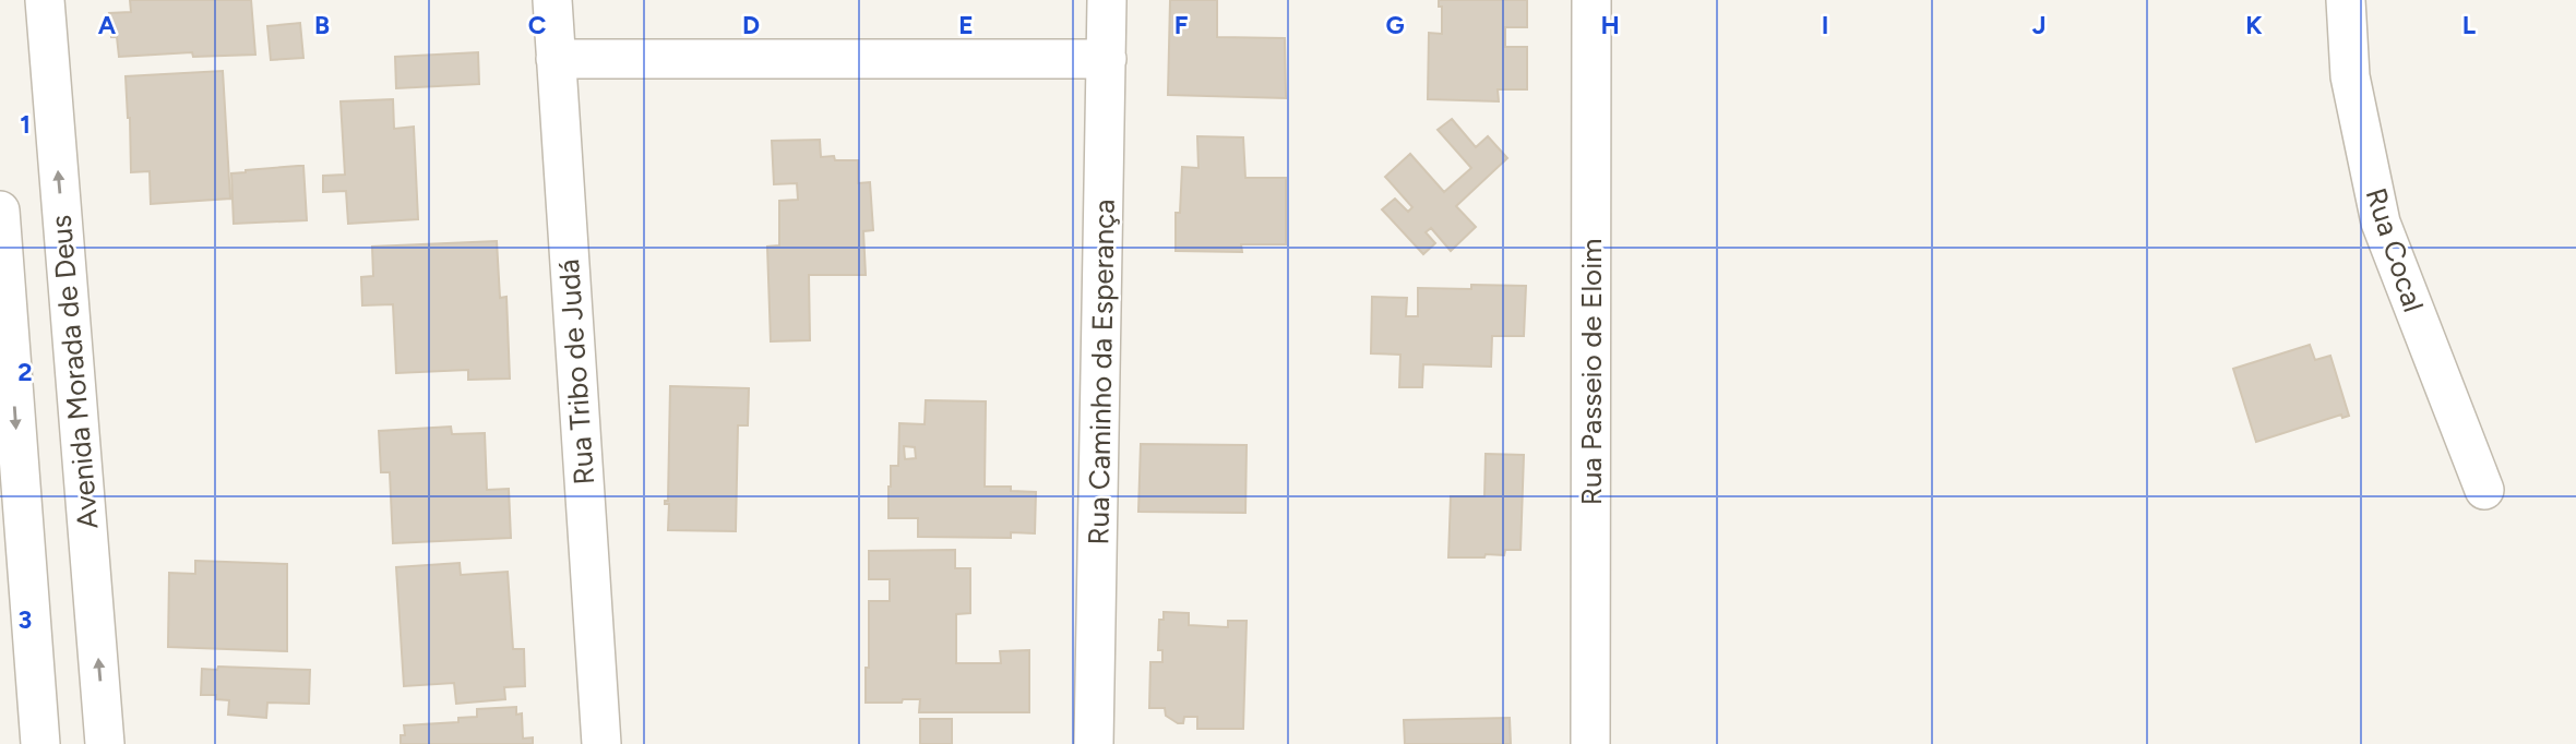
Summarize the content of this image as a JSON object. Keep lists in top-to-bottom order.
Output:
{
  "streets": {
    "street": [
      "Rua Cocal",
      "Avenida Morada de Deus",
      "Rua Tribo de Judá",
      "Rua Caminho da Esperança",
      "Rua Passeio de Eloim"
    ]
  },
  "grid": {
    "columns": [
      "A",
      "B",
      "C",
      "D",
      "E",
      "F",
      "G",
      "H",
      "I",
      "J",
      "K",
      "L"
    ],
    "rows": ["1", "2", "3"]
  }
}
